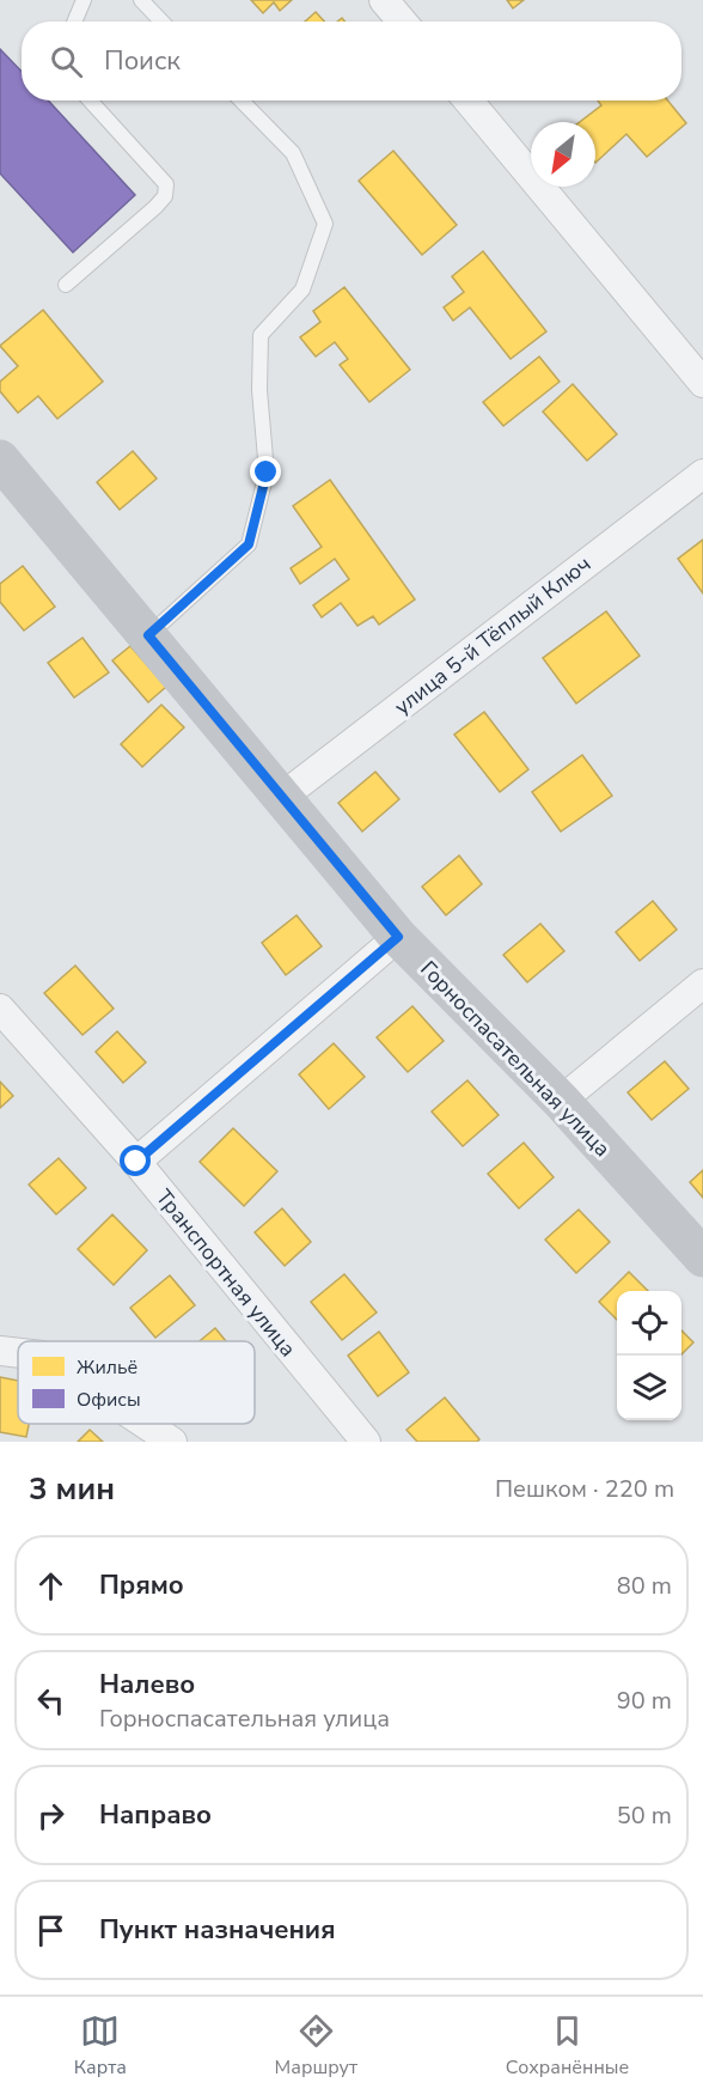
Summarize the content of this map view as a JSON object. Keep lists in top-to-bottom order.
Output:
{
  "streets": {
    "main road": ["Горноспасательная улица"],
    "street": ["улица 5-й Тёплый Ключ", "Транспортная улица"]
  },
  "crossings": [
    ["улица 5-й Тёплый Ключ", "Горноспасательная улица"]
  ],
  "legend": ["Жильё", "Офисы"],
  "north": "bottom left",
  "page": {
    "search": "Поиск",
    "heading": ["3 мин", "Пешком · 220 m"],
    "list": [
      ["Прямо", "80 m"],
      ["Налево", "Горноспасательная улица", "90 m"],
      ["Направо", "50 m"],
      "Пункт назначения"
    ],
    "nav": ["Карта", "Маршрут", "Сохранённые"]
  }
}
